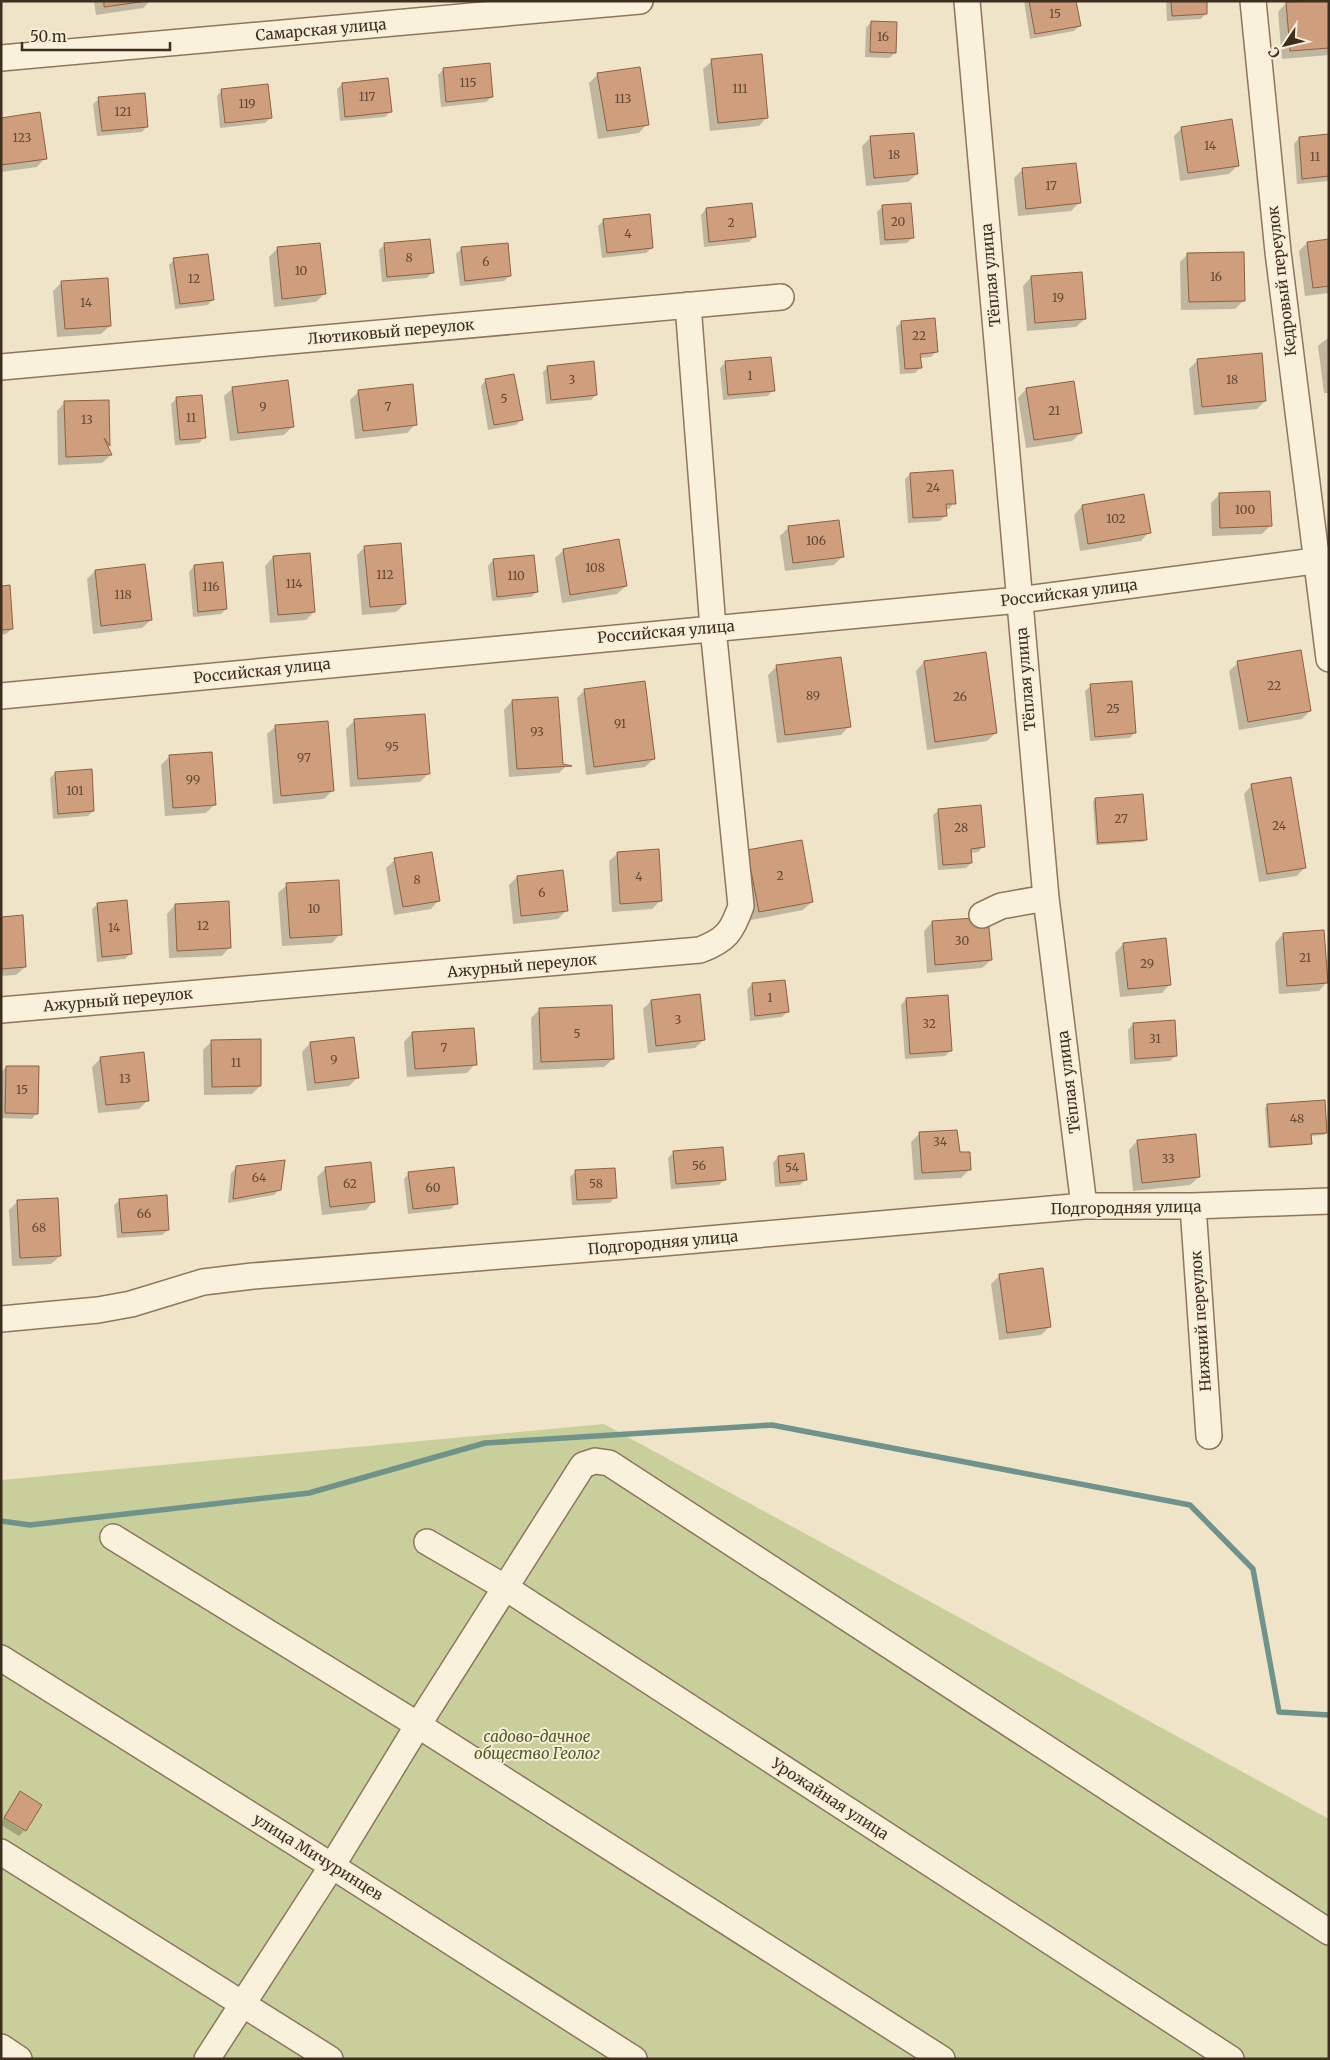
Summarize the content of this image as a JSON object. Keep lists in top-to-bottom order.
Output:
{
  "streets": {
    "street": [
      "Самарская улица",
      "Тёплая улица",
      "Кедровый переулок",
      "Лютиковый переулок",
      "Российская улица",
      "Ажурный переулок",
      "Подгородняя улица",
      "Нижний переулок",
      "Урожайная улица",
      "улица Мичуринцев"
    ]
  },
  "crossings": [
    ["Тёплая улица", "Российская улица"],
    ["Тёплая улица", "Подгородняя улица"],
    ["Кедровый переулок", "Российская улица"],
    ["Лютиковый переулок", "Ажурный переулок"],
    ["Российская улица", "Ажурный переулок"],
    ["Подгородняя улица", "Нижний переулок"]
  ],
  "parks": ["садово-дачное общество Геолог"],
  "house_numbers": [
    "15",
    "16",
    "115",
    "111",
    "117",
    "113",
    "119",
    "121",
    "123",
    "14",
    "18",
    "11",
    "17",
    "20",
    "2",
    "4",
    "8",
    "6",
    "10",
    "16",
    "12",
    "19",
    "14",
    "22",
    "1",
    "3",
    "18",
    "5",
    "9",
    "7",
    "21",
    "11",
    "13",
    "24",
    "100",
    "102",
    "106",
    "108",
    "112",
    "110",
    "114",
    "116",
    "118",
    "22",
    "89",
    "26",
    "25",
    "91",
    "93",
    "95",
    "97",
    "99",
    "101",
    "27",
    "24",
    "28",
    "2",
    "4",
    "8",
    "6",
    "10",
    "12",
    "14",
    "30",
    "21",
    "29",
    "1",
    "3",
    "32",
    "5",
    "31",
    "7",
    "9",
    "11",
    "13",
    "15",
    "48",
    "34",
    "33",
    "56",
    "54",
    "64",
    "62",
    "58",
    "60",
    "66",
    "68"
  ],
  "scale_bar": "50 m",
  "north": "bottom left"
}
